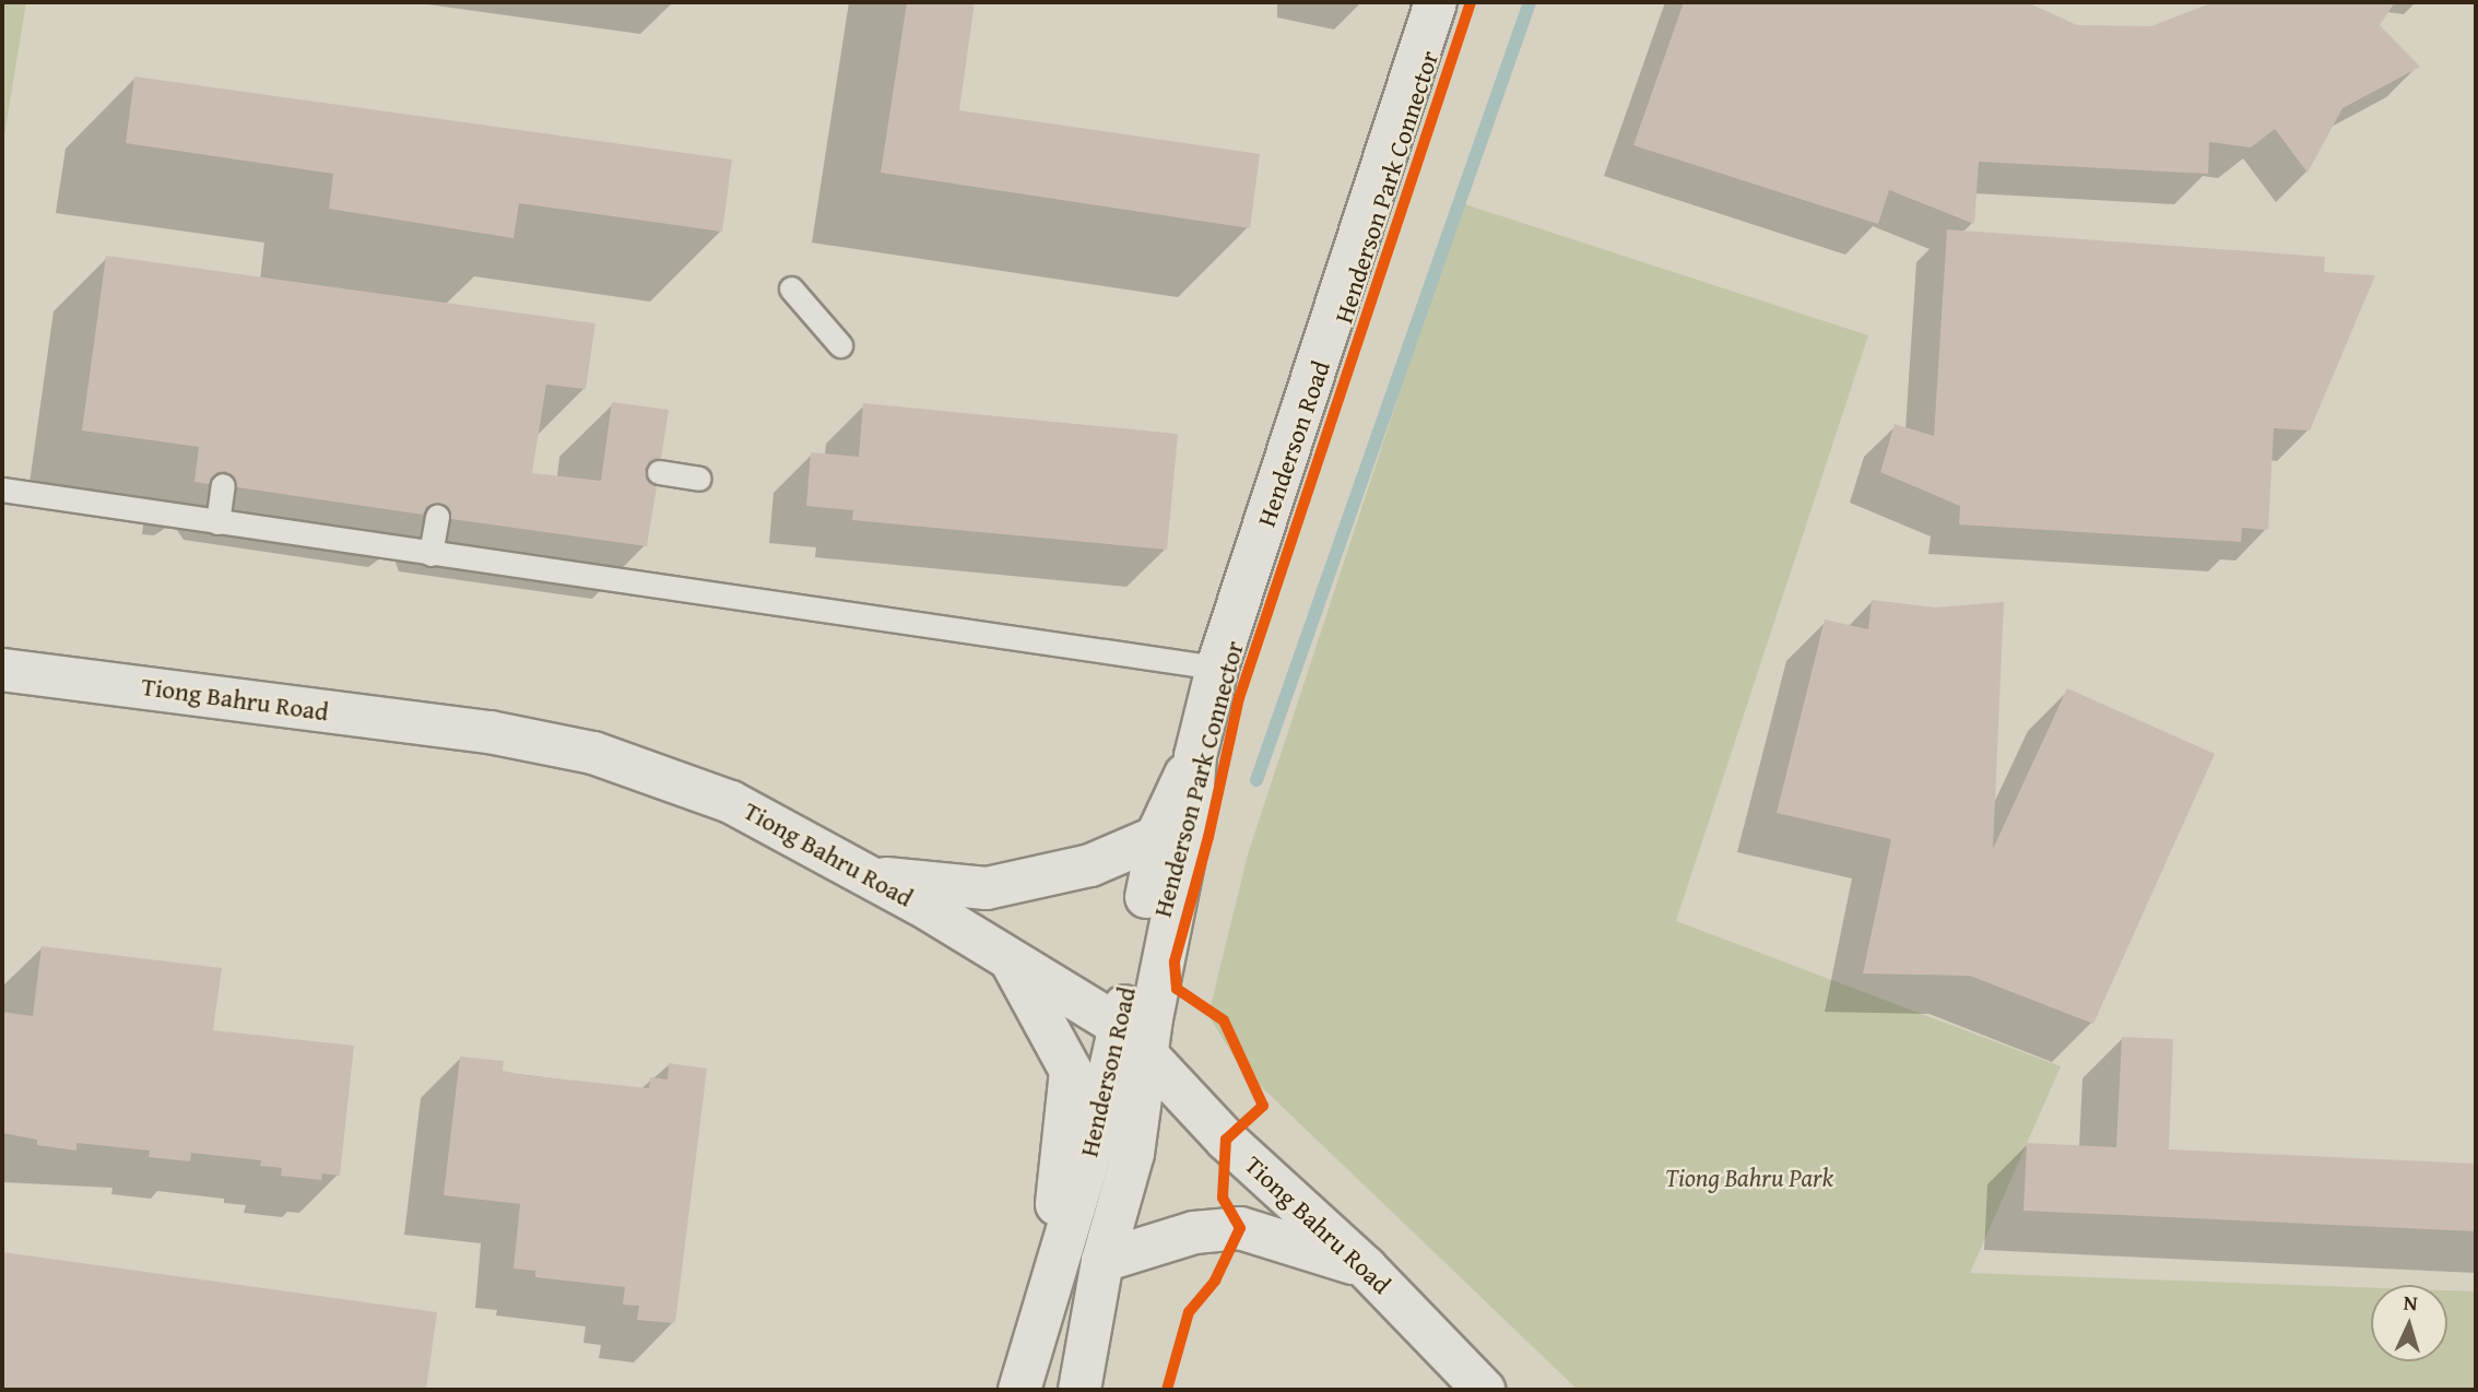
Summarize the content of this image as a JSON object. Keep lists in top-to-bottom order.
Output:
{
  "streets": {
    "main road": ["Henderson Road", "Tiong Bahru Road"],
    "cycle path": ["Henderson Park Connector"]
  },
  "crossings": [
    ["Henderson Road", "Tiong Bahru Road"]
  ],
  "parks": ["Tiong Bahru Park"],
  "north": "top"
}
